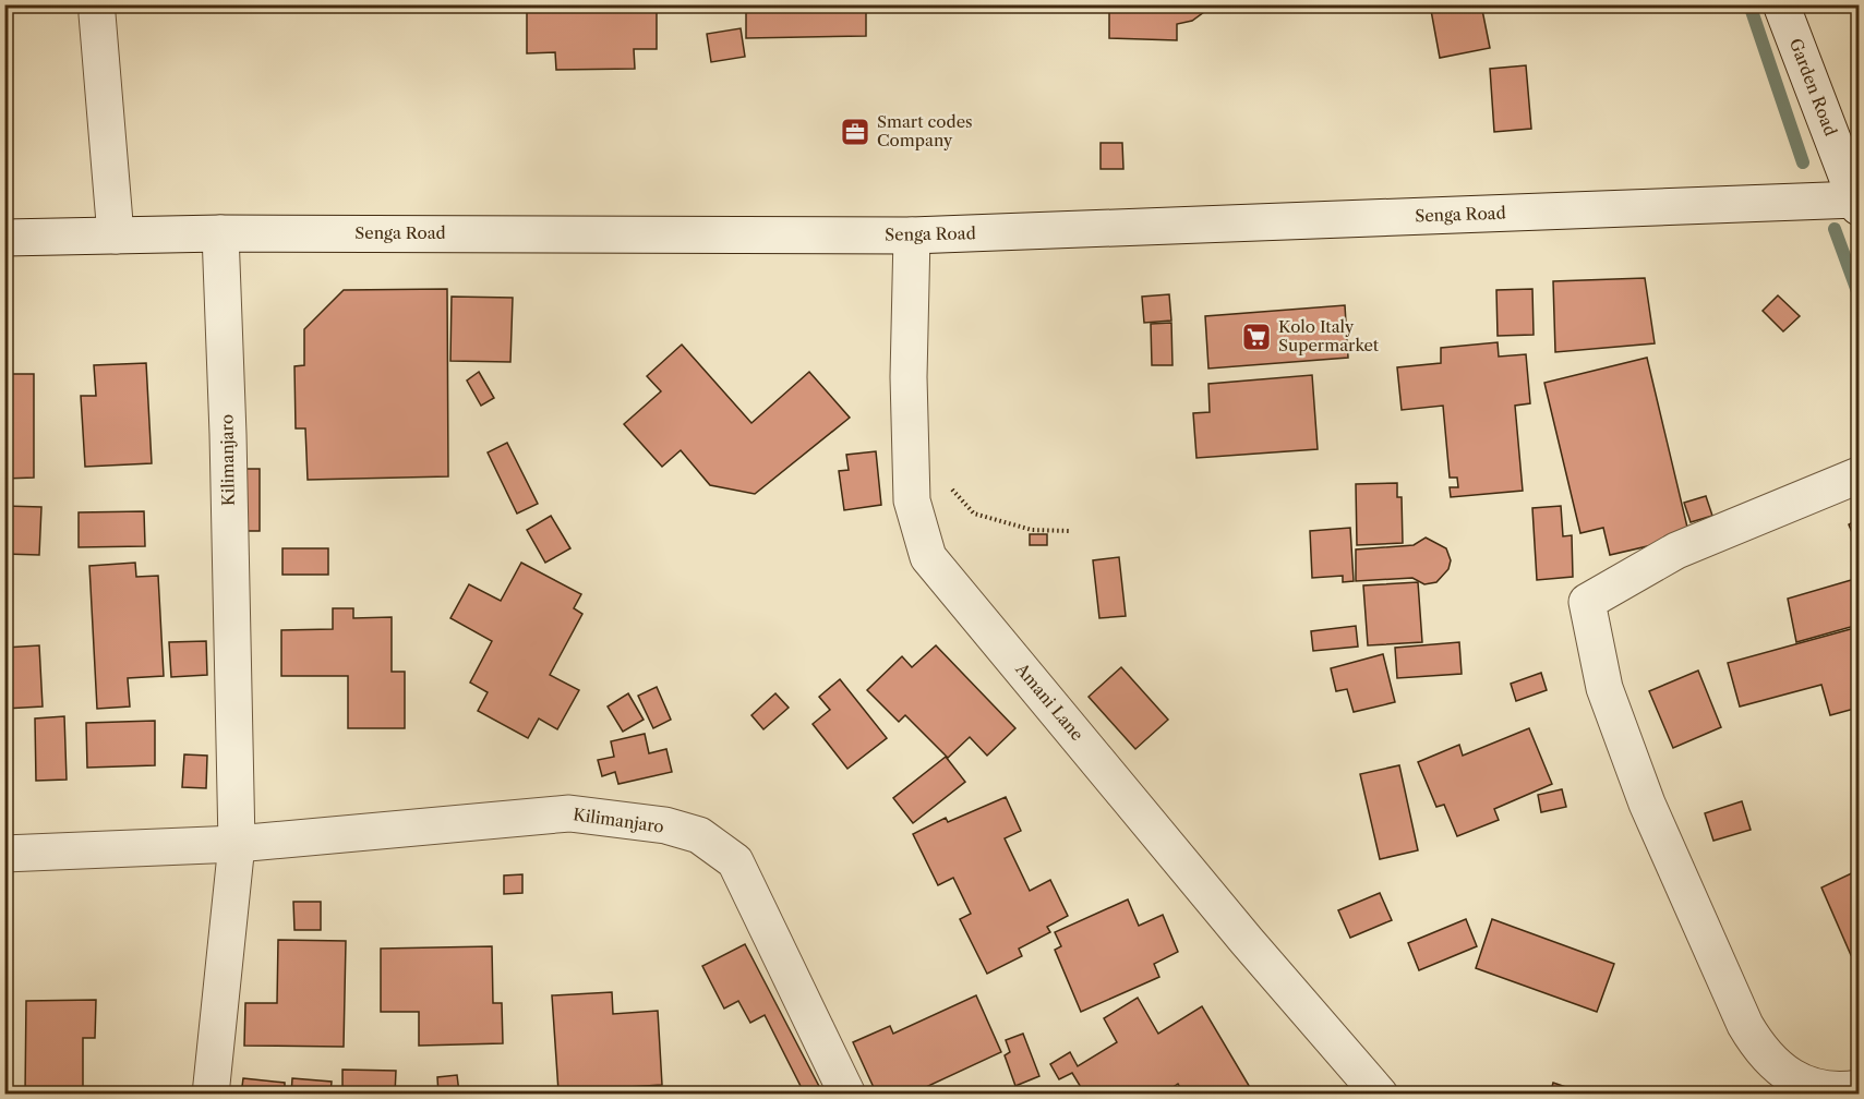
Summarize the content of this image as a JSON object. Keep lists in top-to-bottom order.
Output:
{
  "streets": {
    "street": [
      "Garden Road",
      "Senga Road",
      "Kilimanjaro",
      "Amani Lane"
    ]
  },
  "crossings": [
    ["Garden Road", "Senga Road"],
    ["Senga Road", "Kilimanjaro"],
    ["Senga Road", "Amani Lane"]
  ],
  "places": {
    "office": ["Smart codes Company"],
    "supermarket": ["Kolo Italy Supermarket"]
  }
}
